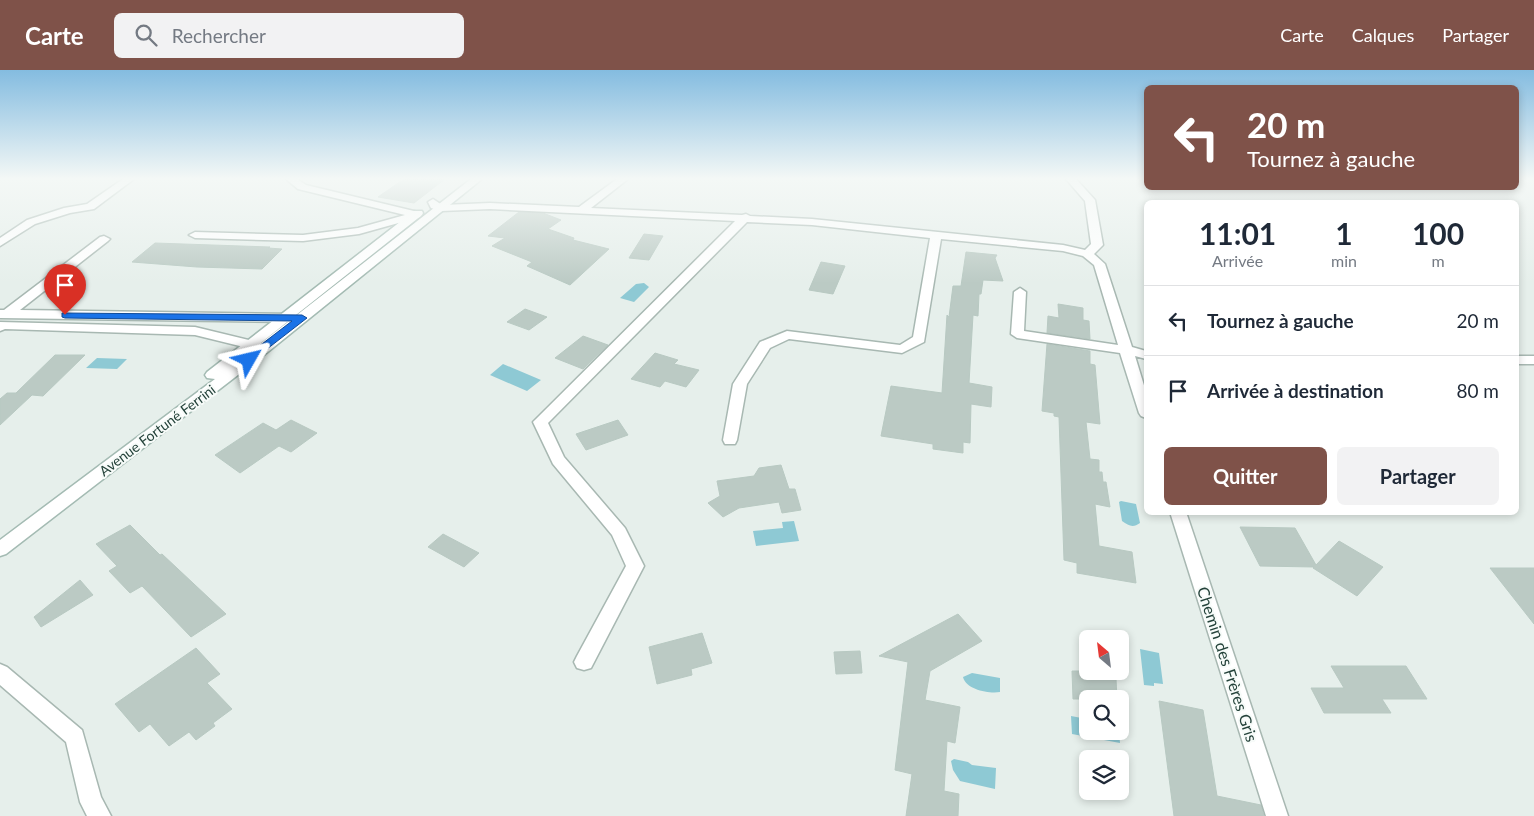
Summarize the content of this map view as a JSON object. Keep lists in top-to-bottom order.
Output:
{
  "streets": {
    "street": ["Avenue Fortuné Ferrini", "Chemin des Frères Gris"]
  },
  "north": "top left",
  "page": {
    "header": "Carte",
    "search": "Rechercher",
    "nav": ["Carte", "Calques", "Partager"],
    "turn": ["20 m", "Tournez à gauche"],
    "eta": [
      "11:01",
      "Arrivée",
      "1",
      "min",
      "100",
      "m"
    ],
    "list": [
      {
        "name": "Tournez à gauche",
        "value": "20 m"
      },
      {
        "name": "Arrivée à destination",
        "value": "80 m"
      }
    ],
    "buttons": ["Quitter", "Partager"]
  }
}
